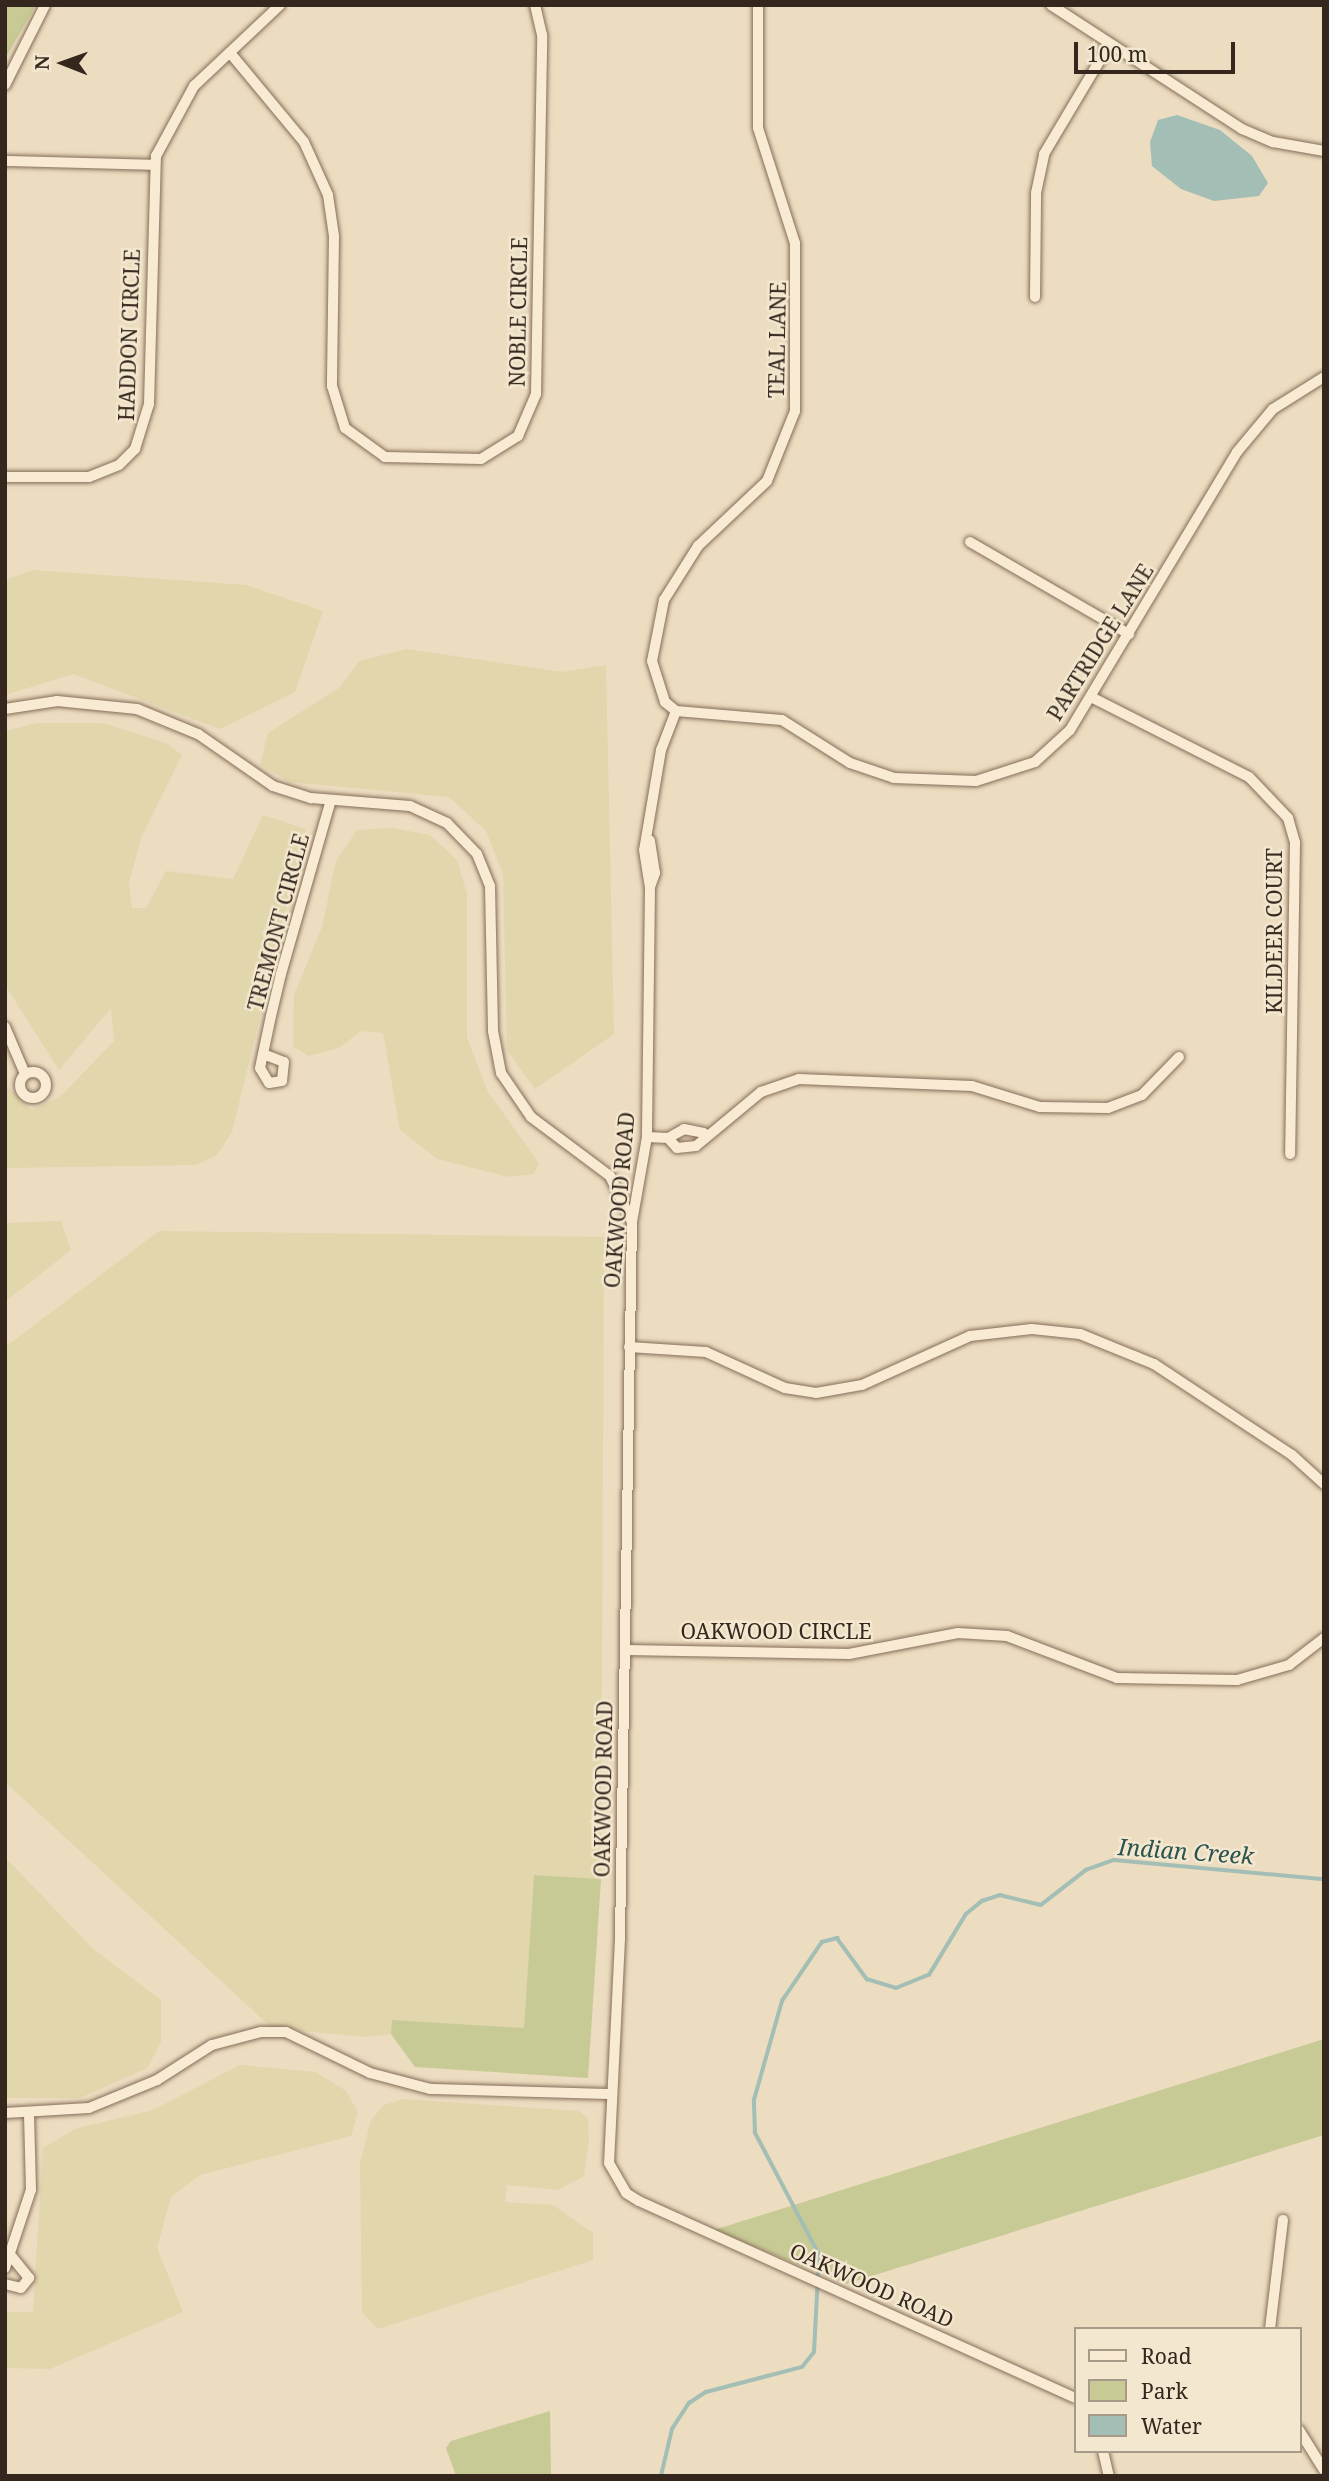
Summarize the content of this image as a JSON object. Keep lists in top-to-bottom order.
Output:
{
  "streets": {
    "street": [
      "NOBLE CIRCLE",
      "HADDON CIRCLE",
      "TEAL LANE",
      "PARTRIDGE LANE",
      "TREMONT CIRCLE",
      "KILDEER COURT",
      "OAKWOOD ROAD",
      "OAKWOOD CIRCLE"
    ]
  },
  "crossings": [
    ["NOBLE CIRCLE", "HADDON CIRCLE"],
    ["TEAL LANE", "PARTRIDGE LANE"],
    ["TEAL LANE", "OAKWOOD ROAD"],
    ["PARTRIDGE LANE", "KILDEER COURT"],
    ["PARTRIDGE LANE", "OAKWOOD ROAD"],
    ["OAKWOOD ROAD", "OAKWOOD CIRCLE"]
  ],
  "water": ["Indian Creek"],
  "legend": ["Road", "Park", "Water"],
  "scale_bar": "100 m",
  "north": "left"
}
